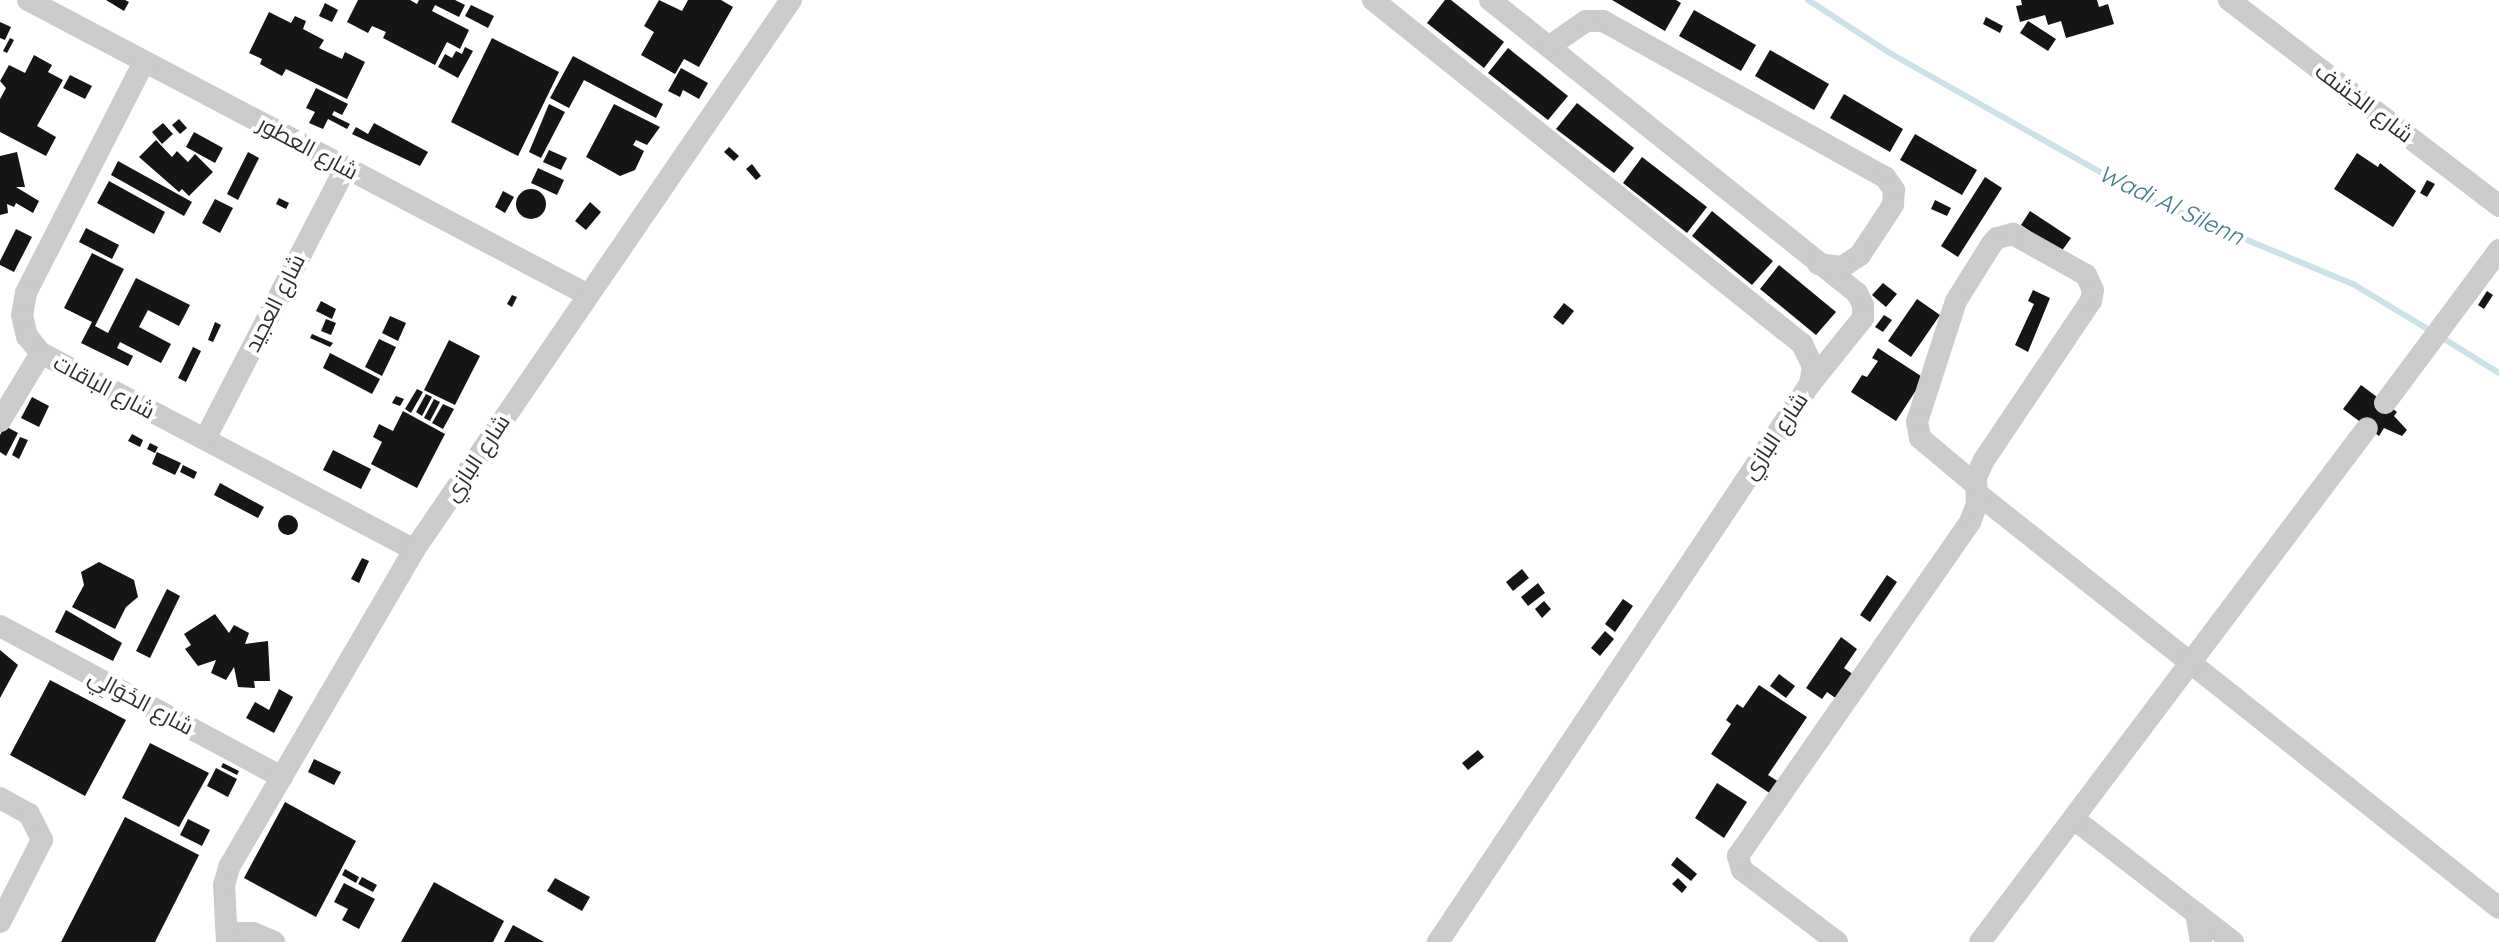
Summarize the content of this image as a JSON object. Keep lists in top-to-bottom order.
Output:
{
  "streets": {
    "street": [
      "شارع الخِشف",
      "شارع العطور",
      "شارع العجيد",
      "شارع الباقات",
      "شارع البازي",
      "شارع الخَوَالِي"
    ]
  },
  "crossings": [
    ["شارع العطور", "شارع العجيد"],
    ["شارع العطور", "شارع الباقات"],
    ["شارع العطور", "شارع البازي"],
    ["شارع العجيد", "شارع الباقات"],
    ["شارع الباقات", "شارع البازي"],
    ["شارع البازي", "شارع الخَوَالِي"]
  ],
  "water": ["Wadi Al Silenn"]
}
